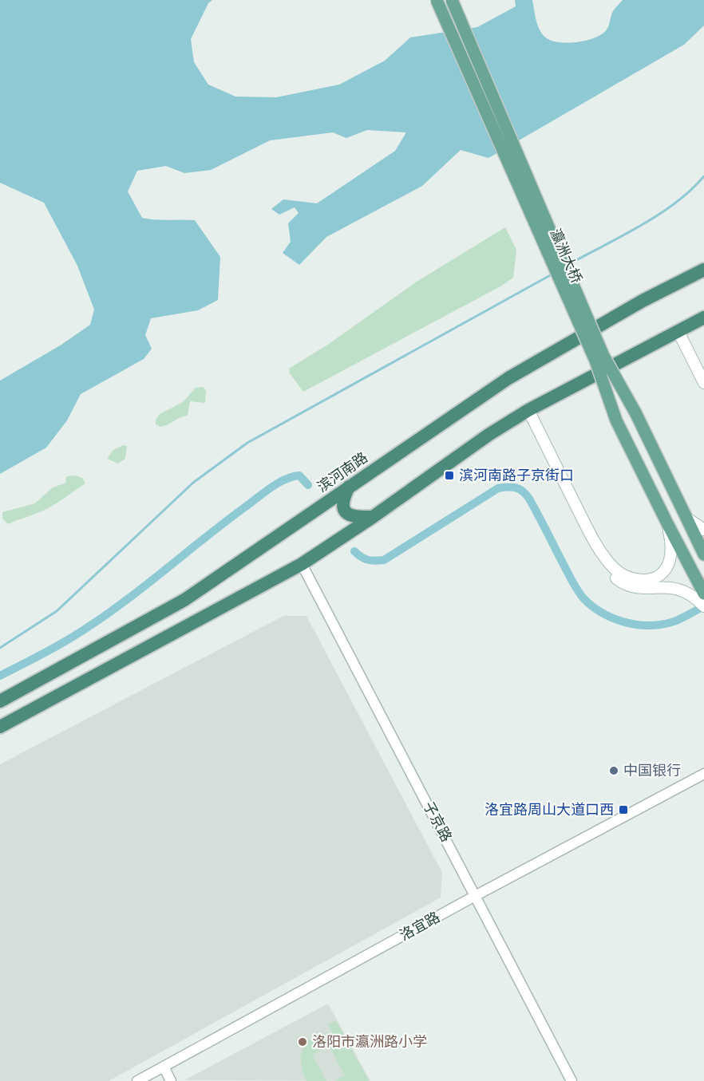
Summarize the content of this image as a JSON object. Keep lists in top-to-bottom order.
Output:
{
  "streets": {
    "highway": ["滨河南路"],
    "main road": ["瀛洲大桥"],
    "street": ["子京路", "洛宜路"]
  },
  "crossings": [
    ["子京路", "洛宜路"]
  ],
  "places": {
    "transit": ["滨河南路子京街口", "洛宜路周山大道口西"],
    "other": ["中国银行", "洛阳市瀛洲路小学"]
  }
}
